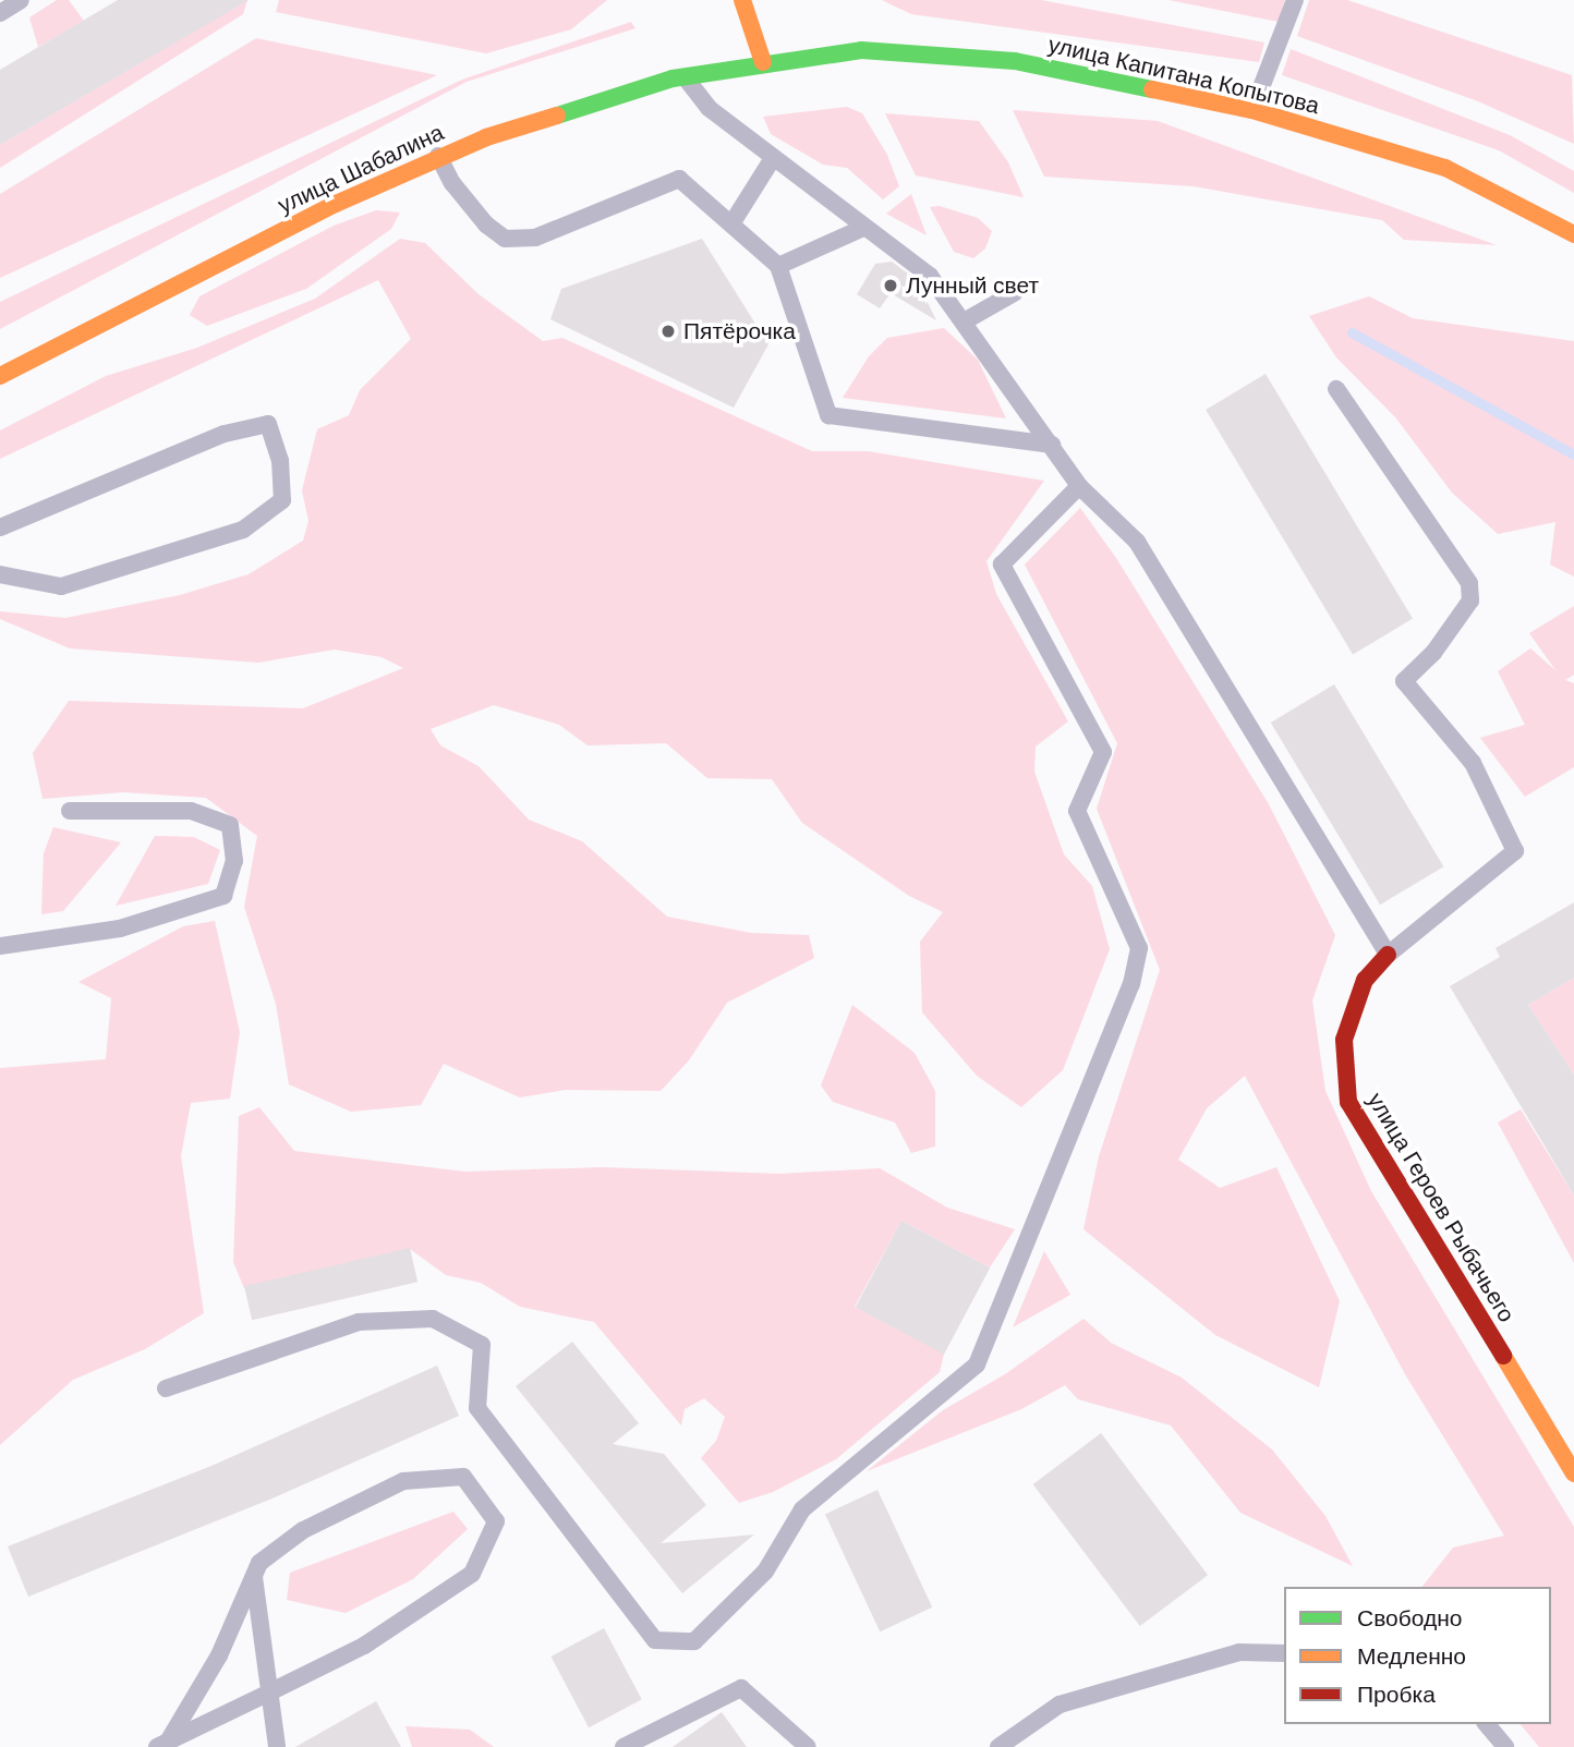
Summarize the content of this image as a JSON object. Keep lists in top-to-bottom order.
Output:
{
  "streets": {
    "main road": ["улица Капитана Копытова", "улица Шабалина", "улица Героев Рыбачьего"]
  },
  "crossings": [
    ["улица Капитана Копытова", "улица Шабалина"]
  ],
  "places": ["Лунный свет", "Пятёрочка"],
  "legend": ["Свободно", "Медленно", "Пробка"]
}
